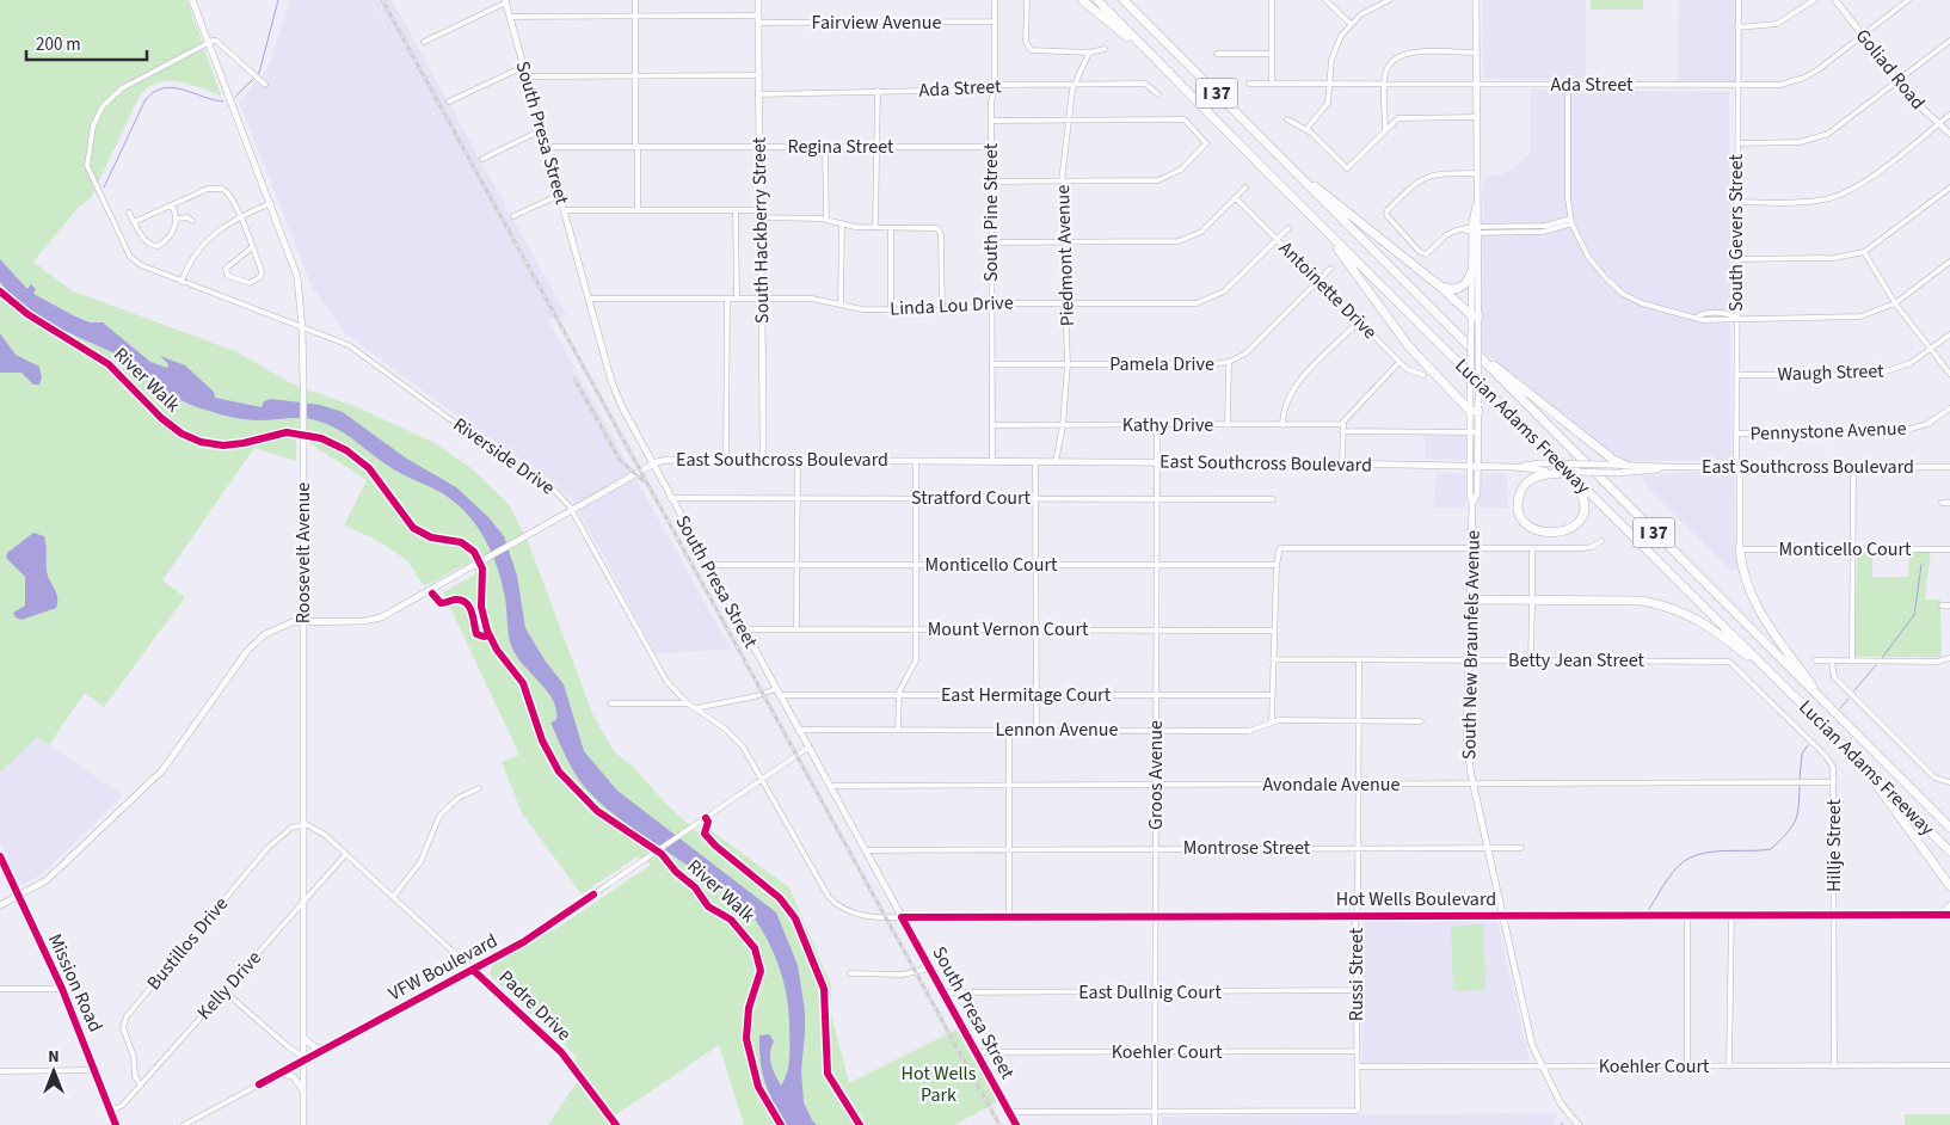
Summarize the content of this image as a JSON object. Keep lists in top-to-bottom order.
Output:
{
  "streets": {
    "highway": ["I 37", "Lucian Adams Freeway"],
    "main road": [
      "Goliad Road",
      "South Presa Street",
      "South Hackberry Street",
      "South Gevers Street",
      "East Southcross Boulevard",
      "Roosevelt Avenue",
      "South New Braunfels Avenue",
      "Hot Wells Boulevard",
      "Mission Road"
    ],
    "street": [
      "Fairview Avenue",
      "Ada Street",
      "Regina Street",
      "South Pine Street",
      "Piedmont Avenue",
      "Antoinette Drive",
      "Linda Lou Drive",
      "Pamela Drive",
      "Waugh Street",
      "Kathy Drive",
      "Pennystone Avenue",
      "Riverside Drive",
      "Stratford Court",
      "Monticello Court",
      "Mount Vernon Court",
      "Betty Jean Street",
      "East Hermitage Court",
      "Lennon Avenue",
      "Groos Avenue",
      "Avondale Avenue",
      "Hillje Street",
      "Montrose Street",
      "Bustillos Drive",
      "VFW Boulevard",
      "Russi Street",
      "Kelly Drive",
      "East Dullnig Court",
      "Padre Drive",
      "Koehler Court"
    ],
    "cycle path": ["River Walk"]
  },
  "crossings": [
    ["Fairview Avenue", "South Presa Street"],
    ["Fairview Avenue", "South Pine Street"],
    ["Fairview Avenue", "South Hackberry Street"],
    ["Goliad Road", "Ada Street"],
    ["Ada Street", "South Pine Street"],
    ["Ada Street", "South Hackberry Street"],
    ["Ada Street", "South Gevers Street"],
    ["Ada Street", "Piedmont Avenue"],
    ["Ada Street", "South New Braunfels Avenue"],
    ["South Presa Street", "Regina Street"],
    ["South Presa Street", "Linda Lou Drive"],
    ["South Presa Street", "Riverside Drive"],
    ["South Presa Street", "East Southcross Boulevard"],
    ["South Presa Street", "Stratford Court"],
    ["South Presa Street", "Monticello Court"],
    ["South Presa Street", "Mount Vernon Court"],
    ["South Presa Street", "East Hermitage Court"],
    ["South Presa Street", "Lennon Avenue"],
    ["South Presa Street", "Avondale Avenue"],
    ["South Presa Street", "Montrose Street"],
    ["South Presa Street", "Hot Wells Boulevard"],
    ["South Presa Street", "VFW Boulevard"],
    ["South Presa Street", "East Dullnig Court"],
    ["South Presa Street", "Koehler Court"],
    ["Regina Street", "South Pine Street"],
    ["Regina Street", "South Hackberry Street"],
    ["South Pine Street", "Linda Lou Drive"],
    ["South Pine Street", "Pamela Drive"],
    ["South Pine Street", "Kathy Drive"],
    ["South Pine Street", "East Southcross Boulevard"],
    ["South Hackberry Street", "Linda Lou Drive"],
    ["South Hackberry Street", "East Southcross Boulevard"],
    ["South Gevers Street", "Waugh Street"],
    ["South Gevers Street", "Pennystone Avenue"],
    ["South Gevers Street", "East Southcross Boulevard"],
    ["South Gevers Street", "Monticello Court"],
    ["Piedmont Avenue", "Linda Lou Drive"],
    ["Piedmont Avenue", "Pamela Drive"],
    ["Piedmont Avenue", "Kathy Drive"],
    ["Piedmont Avenue", "East Southcross Boulevard"],
    ["Antoinette Drive", "Linda Lou Drive"],
    ["Antoinette Drive", "Pamela Drive"],
    ["Kathy Drive", "Groos Avenue"],
    ["Riverside Drive", "East Southcross Boulevard"],
    ["Riverside Drive", "Roosevelt Avenue"],
    ["Riverside Drive", "East Hermitage Court"],
    ["Riverside Drive", "Hot Wells Boulevard"],
    ["Riverside Drive", "VFW Boulevard"],
    ["East Southcross Boulevard", "Roosevelt Avenue"],
    ["East Southcross Boulevard", "South New Braunfels Avenue"],
    ["East Southcross Boulevard", "Groos Avenue"],
    ["East Southcross Boulevard", "Mission Road"],
    ["Stratford Court", "Groos Avenue"],
    ["Monticello Court", "Groos Avenue"],
    ["Roosevelt Avenue", "Bustillos Drive"],
    ["Roosevelt Avenue", "VFW Boulevard"],
    ["Roosevelt Avenue", "Kelly Drive"],
    ["Roosevelt Avenue", "Padre Drive"],
    ["Mount Vernon Court", "Groos Avenue"],
    ["South New Braunfels Avenue", "Betty Jean Street"],
    ["South New Braunfels Avenue", "Avondale Avenue"],
    ["South New Braunfels Avenue", "Montrose Street"],
    ["South New Braunfels Avenue", "Hot Wells Boulevard"],
    ["South New Braunfels Avenue", "Koehler Court"],
    ["Betty Jean Street", "Hillje Street"],
    ["Betty Jean Street", "Russi Street"],
    ["East Hermitage Court", "Groos Avenue"],
    ["Lennon Avenue", "Groos Avenue"],
    ["Lennon Avenue", "Russi Street"],
    ["Groos Avenue", "Avondale Avenue"],
    ["Groos Avenue", "Montrose Street"],
    ["Groos Avenue", "Hot Wells Boulevard"],
    ["Groos Avenue", "Russi Street"],
    ["Groos Avenue", "East Dullnig Court"],
    ["Groos Avenue", "Koehler Court"],
    ["Avondale Avenue", "Hillje Street"],
    ["Avondale Avenue", "Russi Street"],
    ["Hillje Street", "Hot Wells Boulevard"],
    ["Hillje Street", "Koehler Court"],
    ["Montrose Street", "Russi Street"],
    ["Hot Wells Boulevard", "Russi Street"],
    ["Bustillos Drive", "Kelly Drive"],
    ["Bustillos Drive", "Padre Drive"],
    ["VFW Boulevard", "Padre Drive"],
    ["Russi Street", "East Dullnig Court"],
    ["Russi Street", "Koehler Court"],
    ["Mission Road", "Kelly Drive"],
    ["Kelly Drive", "Padre Drive"]
  ],
  "parks": ["Hot Wells Park"],
  "scale_bar": "200 m",
  "north": "top"
}
